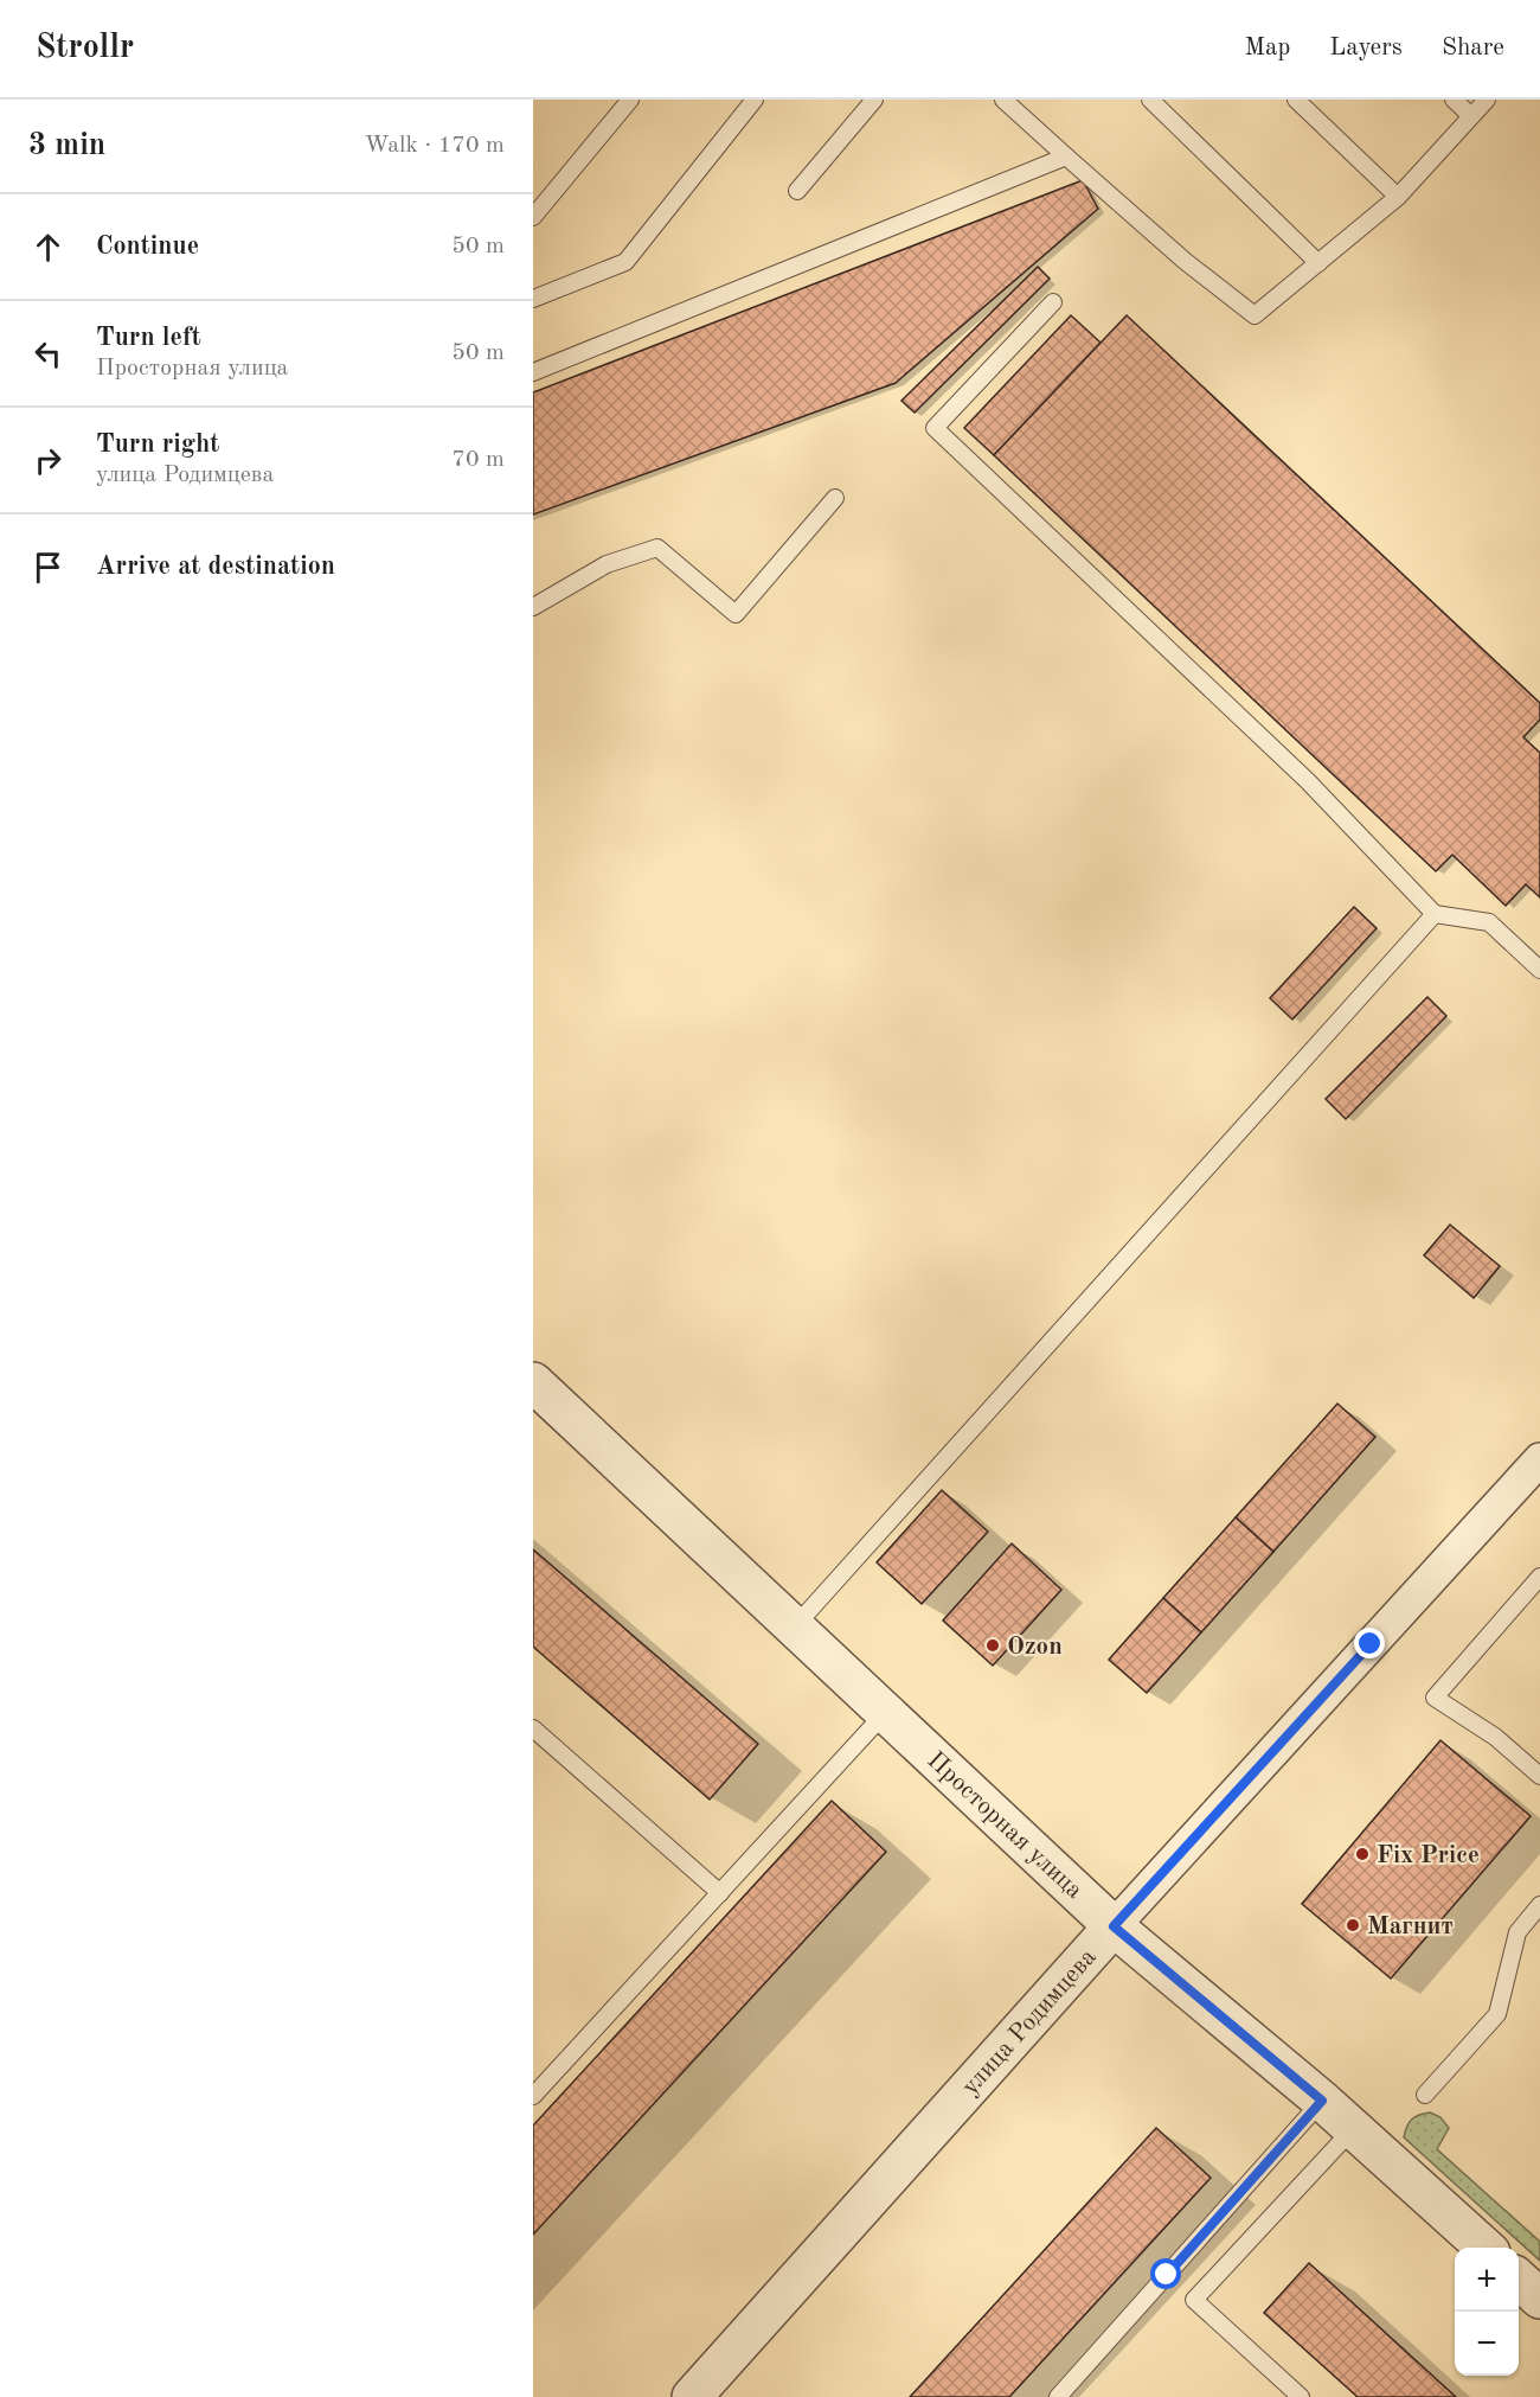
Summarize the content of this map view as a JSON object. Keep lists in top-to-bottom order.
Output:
{
  "streets": {
    "street": ["Просторная улица", "улица Родимцева"]
  },
  "crossings": [
    ["Просторная улица", "улица Родимцева"]
  ],
  "places": ["Ozon", "Fix Price", "Магнит"],
  "page": {
    "header": "Strollr",
    "nav": ["Map", "Layers", "Share"],
    "heading": ["3 min", "Walk · 170 m"],
    "list": [
      ["Continue", "50 m"],
      ["Turn left", "Просторная улица", "50 m"],
      ["Turn right", "улица Родимцева", "70 m"],
      "Arrive at destination"
    ],
    "map_buttons": ["+", "−"]
  }
}
